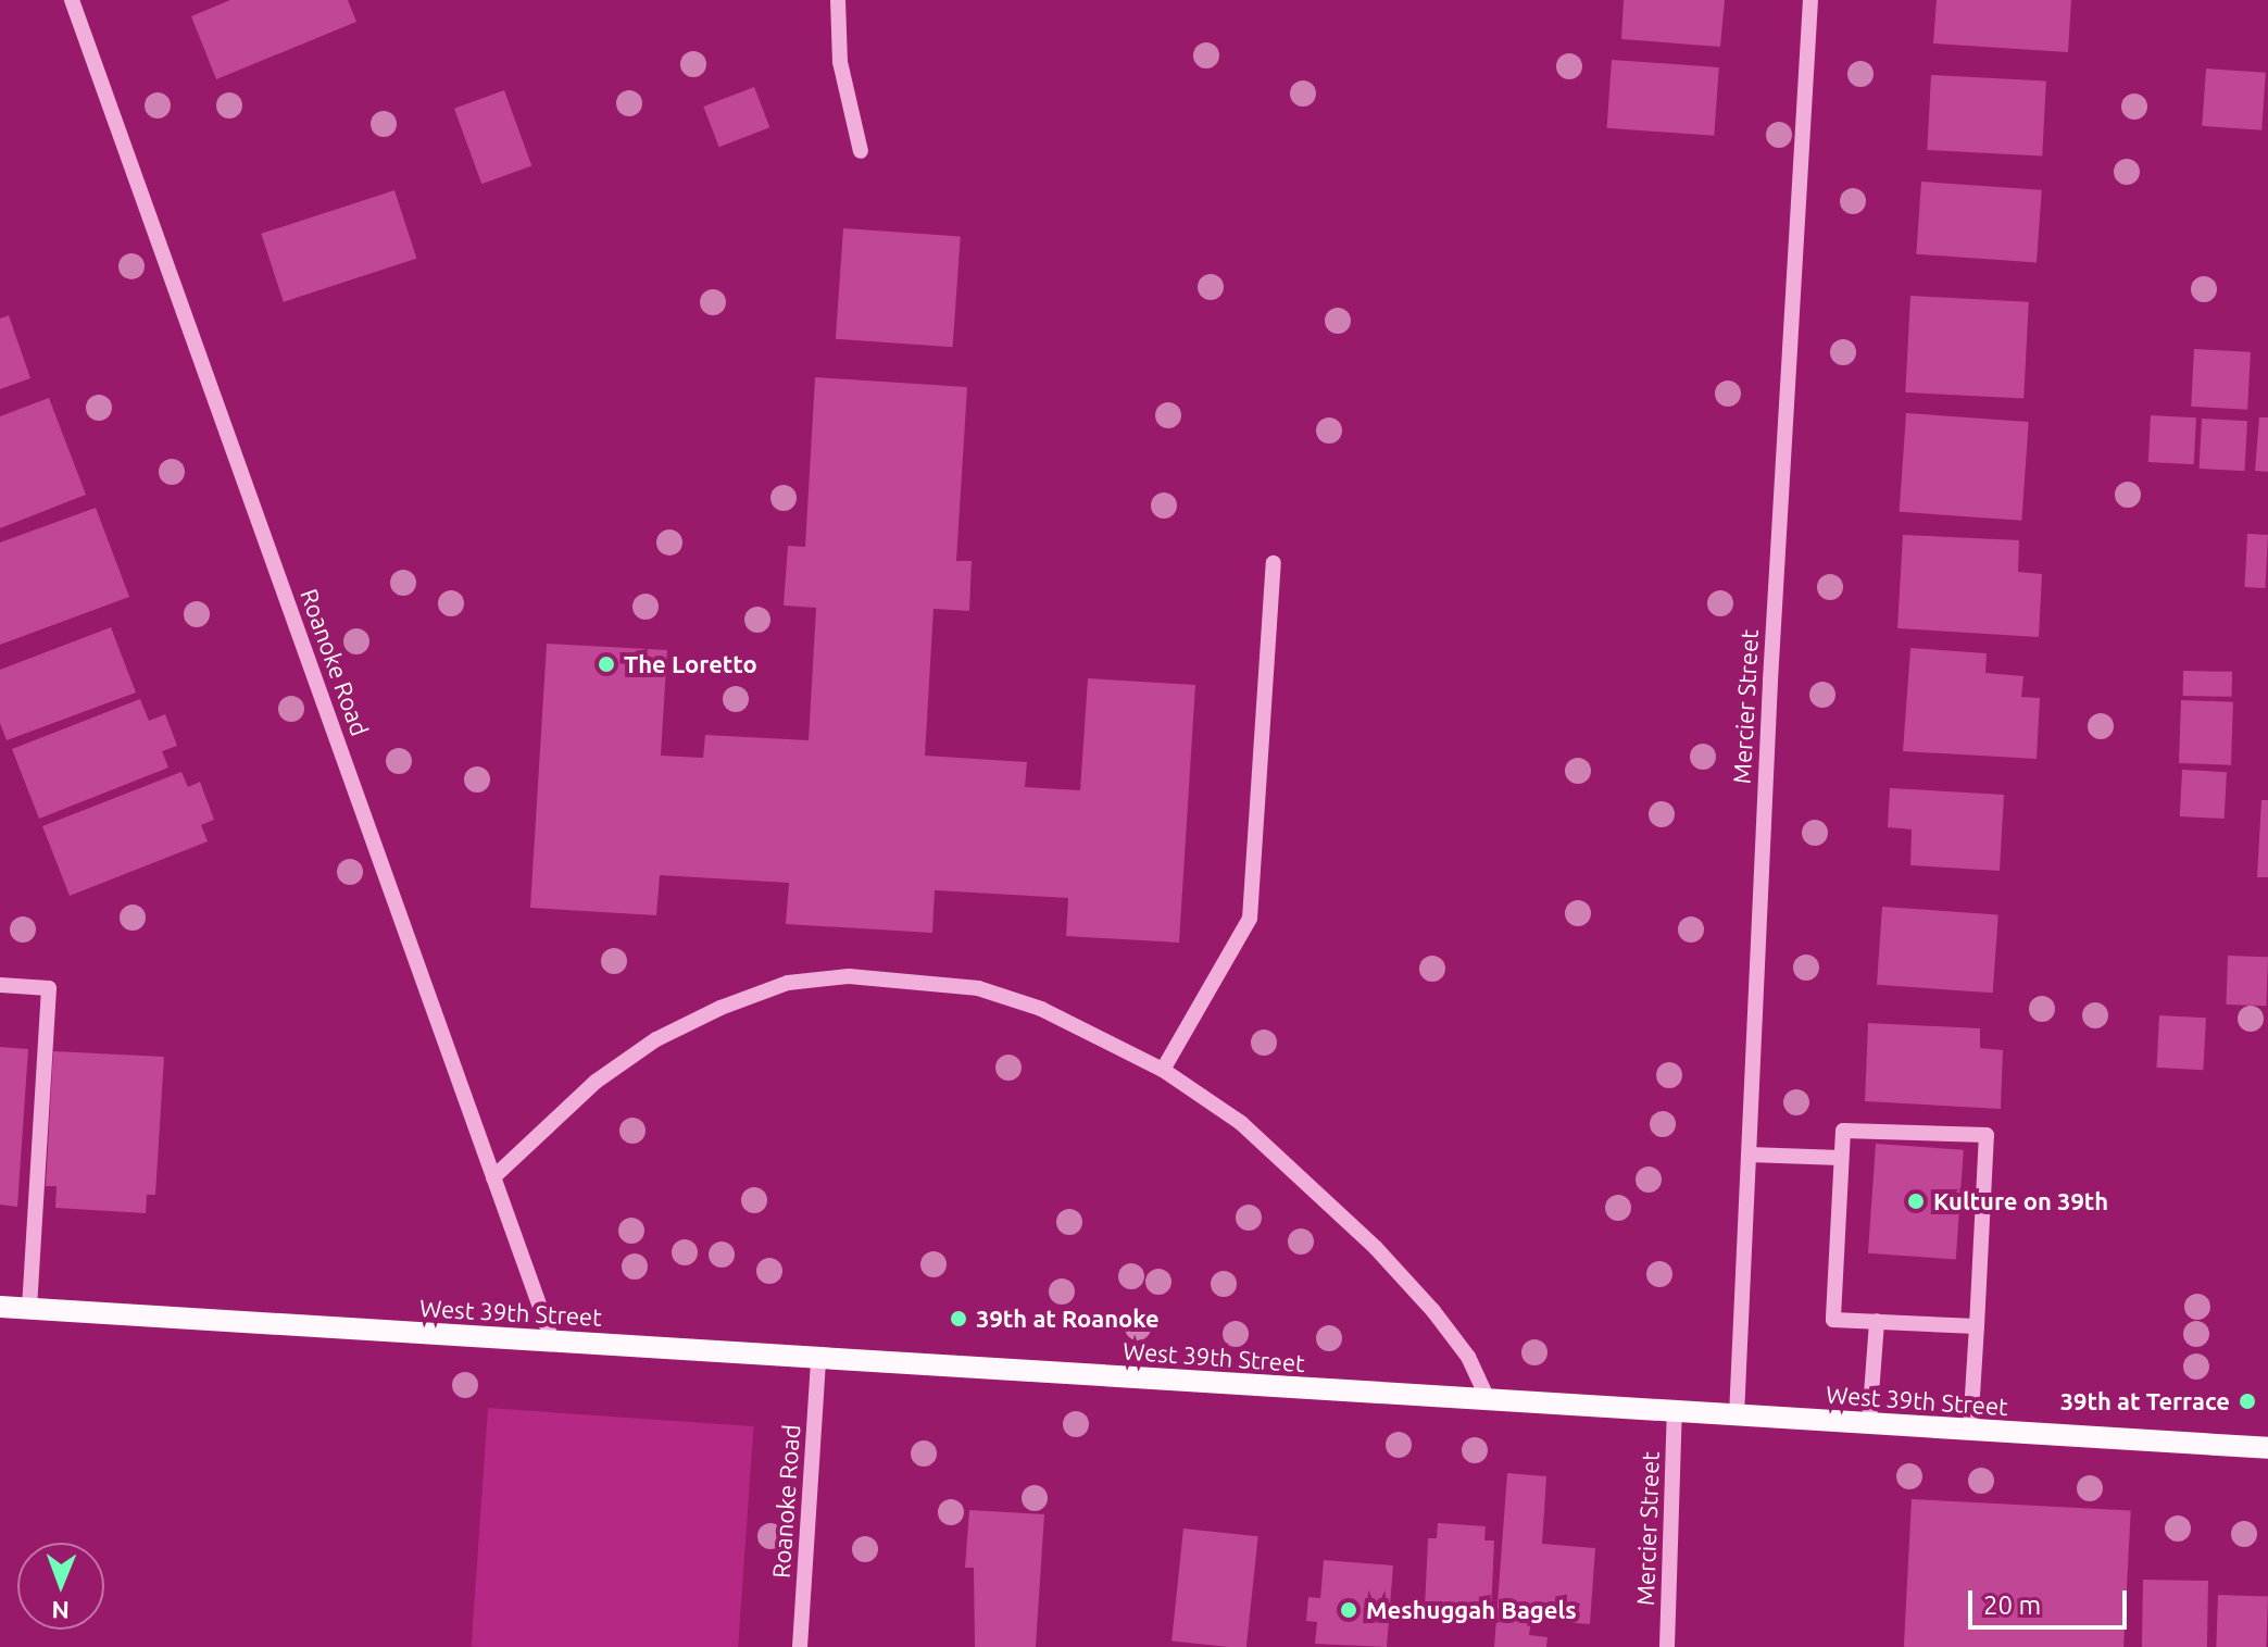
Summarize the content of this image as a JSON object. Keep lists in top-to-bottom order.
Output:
{
  "streets": {
    "main road": ["West 39th Street"],
    "street": ["Roanoke Road", "Mercier Street"]
  },
  "crossings": [
    ["Roanoke Road", "West 39th Street"],
    ["Mercier Street", "West 39th Street"]
  ],
  "places": [
    "The Loretto",
    "Kulture on 39th",
    "39th at Roanoke",
    "39th at Terrace",
    "Meshuggah Bagels"
  ],
  "scale_bar": "20 m",
  "north": "bottom"
}
